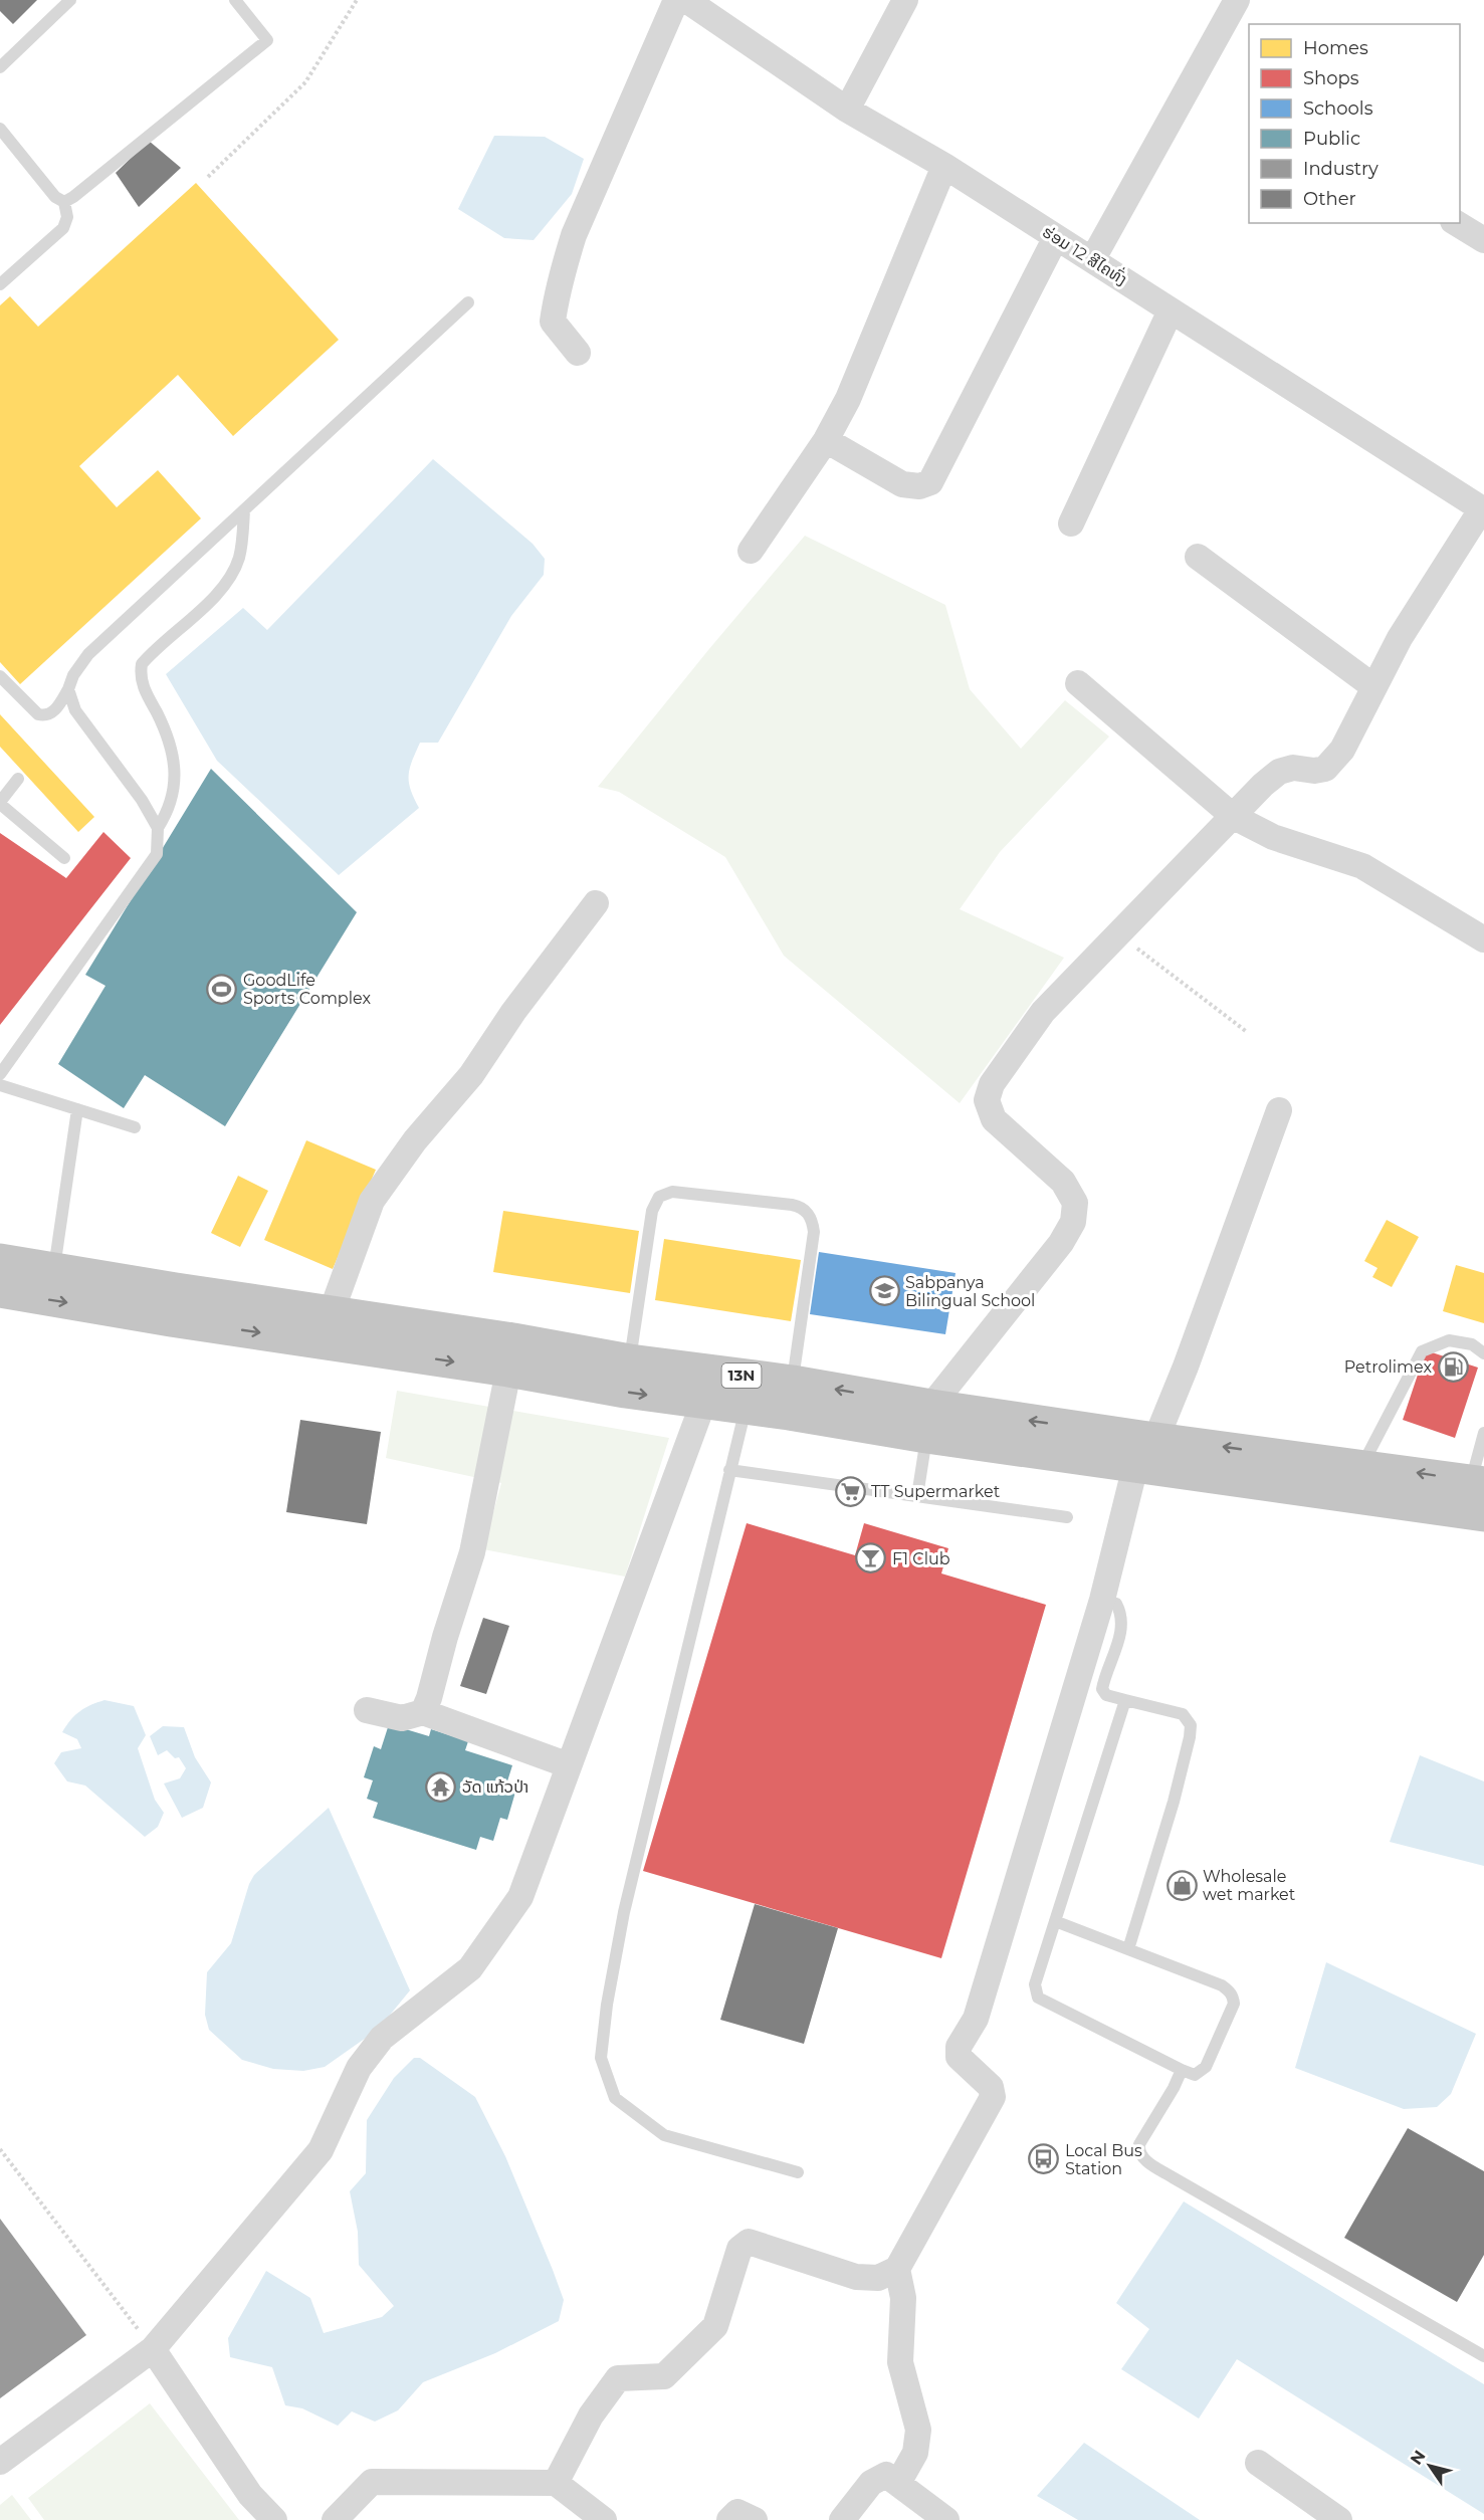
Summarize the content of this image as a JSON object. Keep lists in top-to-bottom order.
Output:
{
  "streets": {
    "highway": ["13N"],
    "street": ["ຮ່ອມ 12 ສີໄຄທົ່ງ"]
  },
  "places": {
    "sports": ["GoodLife Sports Complex"],
    "school or university": ["Sabpanya Bilingual School"],
    "fuel station": ["Petrolimex"],
    "supermarket": ["TT Supermarket"],
    "bar": ["F1 Club"],
    "temple": ["ວັດ ແກ້ວປ່າ"],
    "shop": ["Wholesale wet market"],
    "bus stop": ["Local Bus Station"]
  },
  "legend": [
    "Homes",
    "Shops",
    "Schools",
    "Public",
    "Industry",
    "Other"
  ],
  "north": "top left"
}
